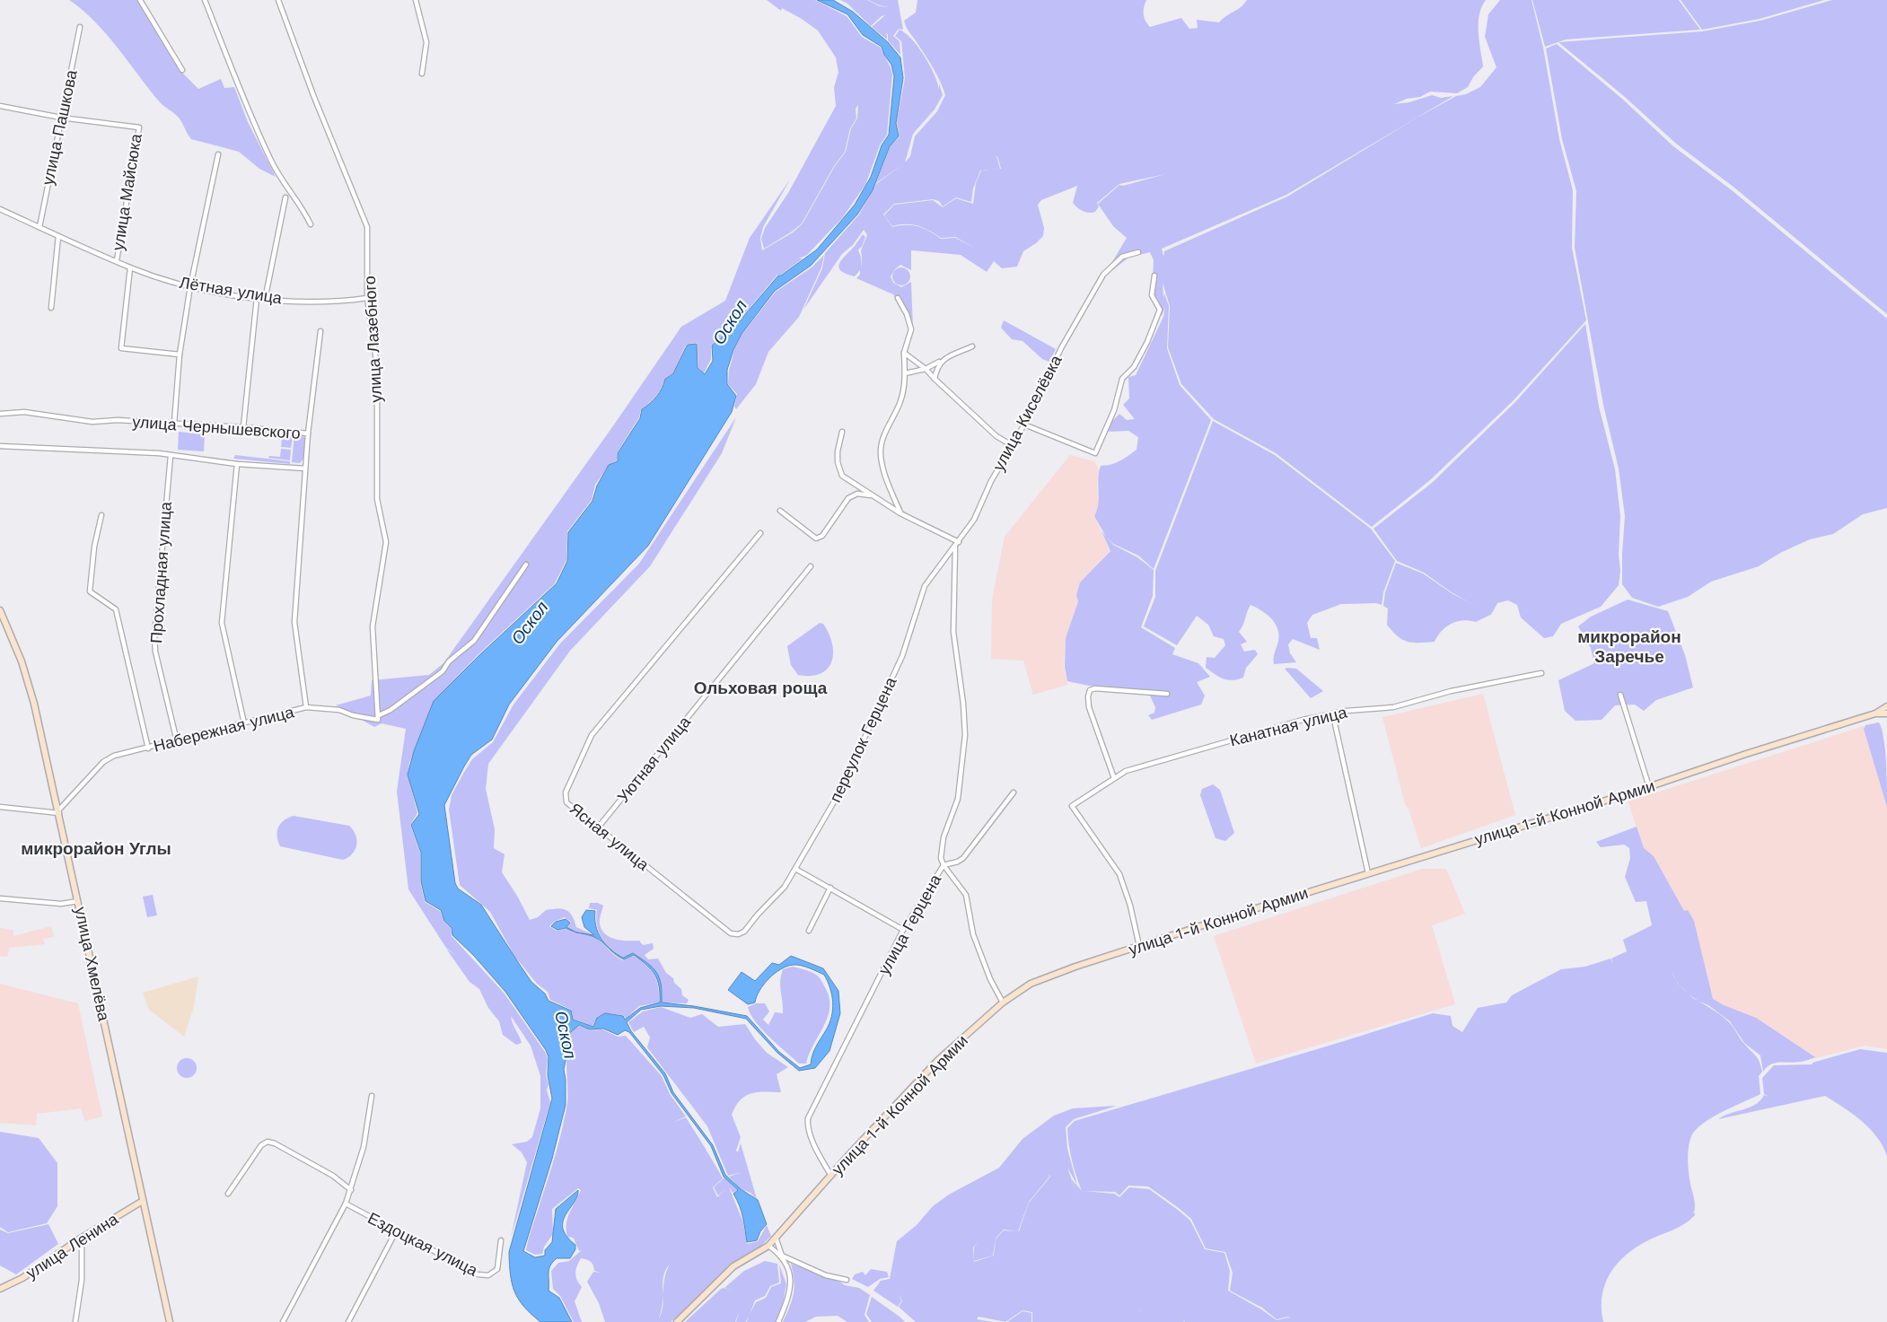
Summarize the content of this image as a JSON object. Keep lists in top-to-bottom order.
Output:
{
  "streets": {
    "main road": ["улица 1-й Конной Армии", "улица Хмелёва", "улица Ленина"],
    "street": [
      "улица Пашкова",
      "улица Майсюка",
      "Лётная улица",
      "улица Лазебного",
      "улица Киселёвка",
      "улица Чернышевского",
      "Прохладная улица",
      "Канатная улица",
      "Набережная улица",
      "переулок Герцена",
      "Уютная улица",
      "Ясная улица",
      "улица Герцена",
      "Ездоцкая улица"
    ]
  },
  "crossings": [
    ["улица Пашкова", "улица Майсюка"],
    ["улица Пашкова", "Лётная улица"],
    ["улица Майсюка", "Лётная улица"],
    ["Лётная улица", "улица Лазебного"],
    ["улица Киселёвка", "переулок Герцена"],
    ["улица Киселёвка", "улица Герцена"],
    ["улица Чернышевского", "Прохладная улица"],
    ["улица Чернышевского", "Набережная улица"],
    ["Прохладная улица", "Набережная улица"],
    ["Канатная улица", "улица 1-й Конной Армии"],
    ["Набережная улица", "улица Хмелёва"],
    ["переулок Герцена", "Ясная улица"],
    ["Уютная улица", "Ясная улица"],
    ["улица 1-й Конной Армии", "улица Герцена"],
    ["улица Хмелёва", "улица Ленина"]
  ],
  "districts": ["микрорайон Заречье", "Ольховая роща", "микрорайон Углы"],
  "water": ["Оскол"]
}
